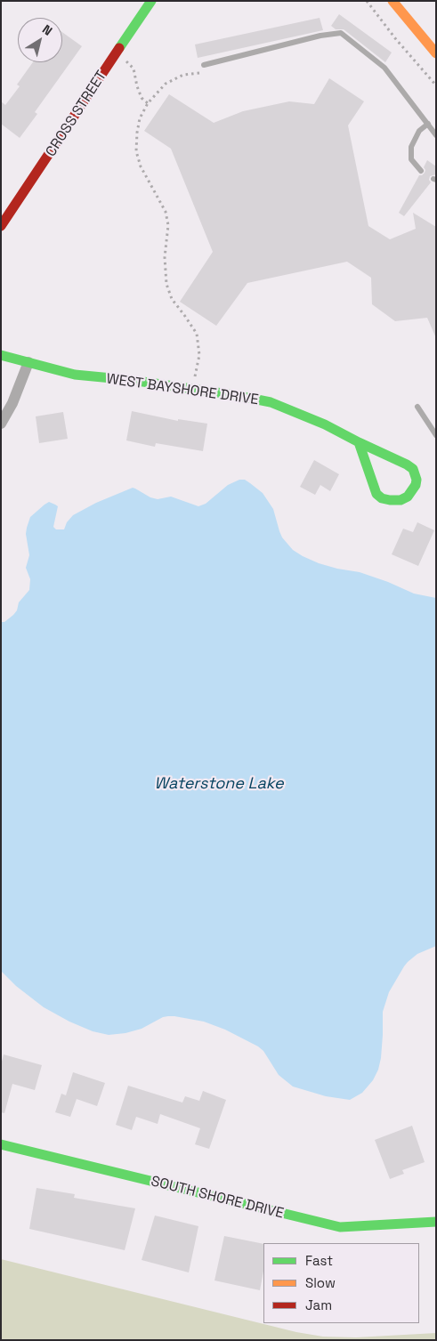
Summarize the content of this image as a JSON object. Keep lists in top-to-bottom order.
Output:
{
  "streets": {
    "street": ["CROSS STREET", "WEST BAYSHORE DRIVE", "SOUTH SHORE DRIVE"]
  },
  "water": ["Waterstone Lake"],
  "legend": ["Fast", "Slow", "Jam"],
  "north": "top right"
}
